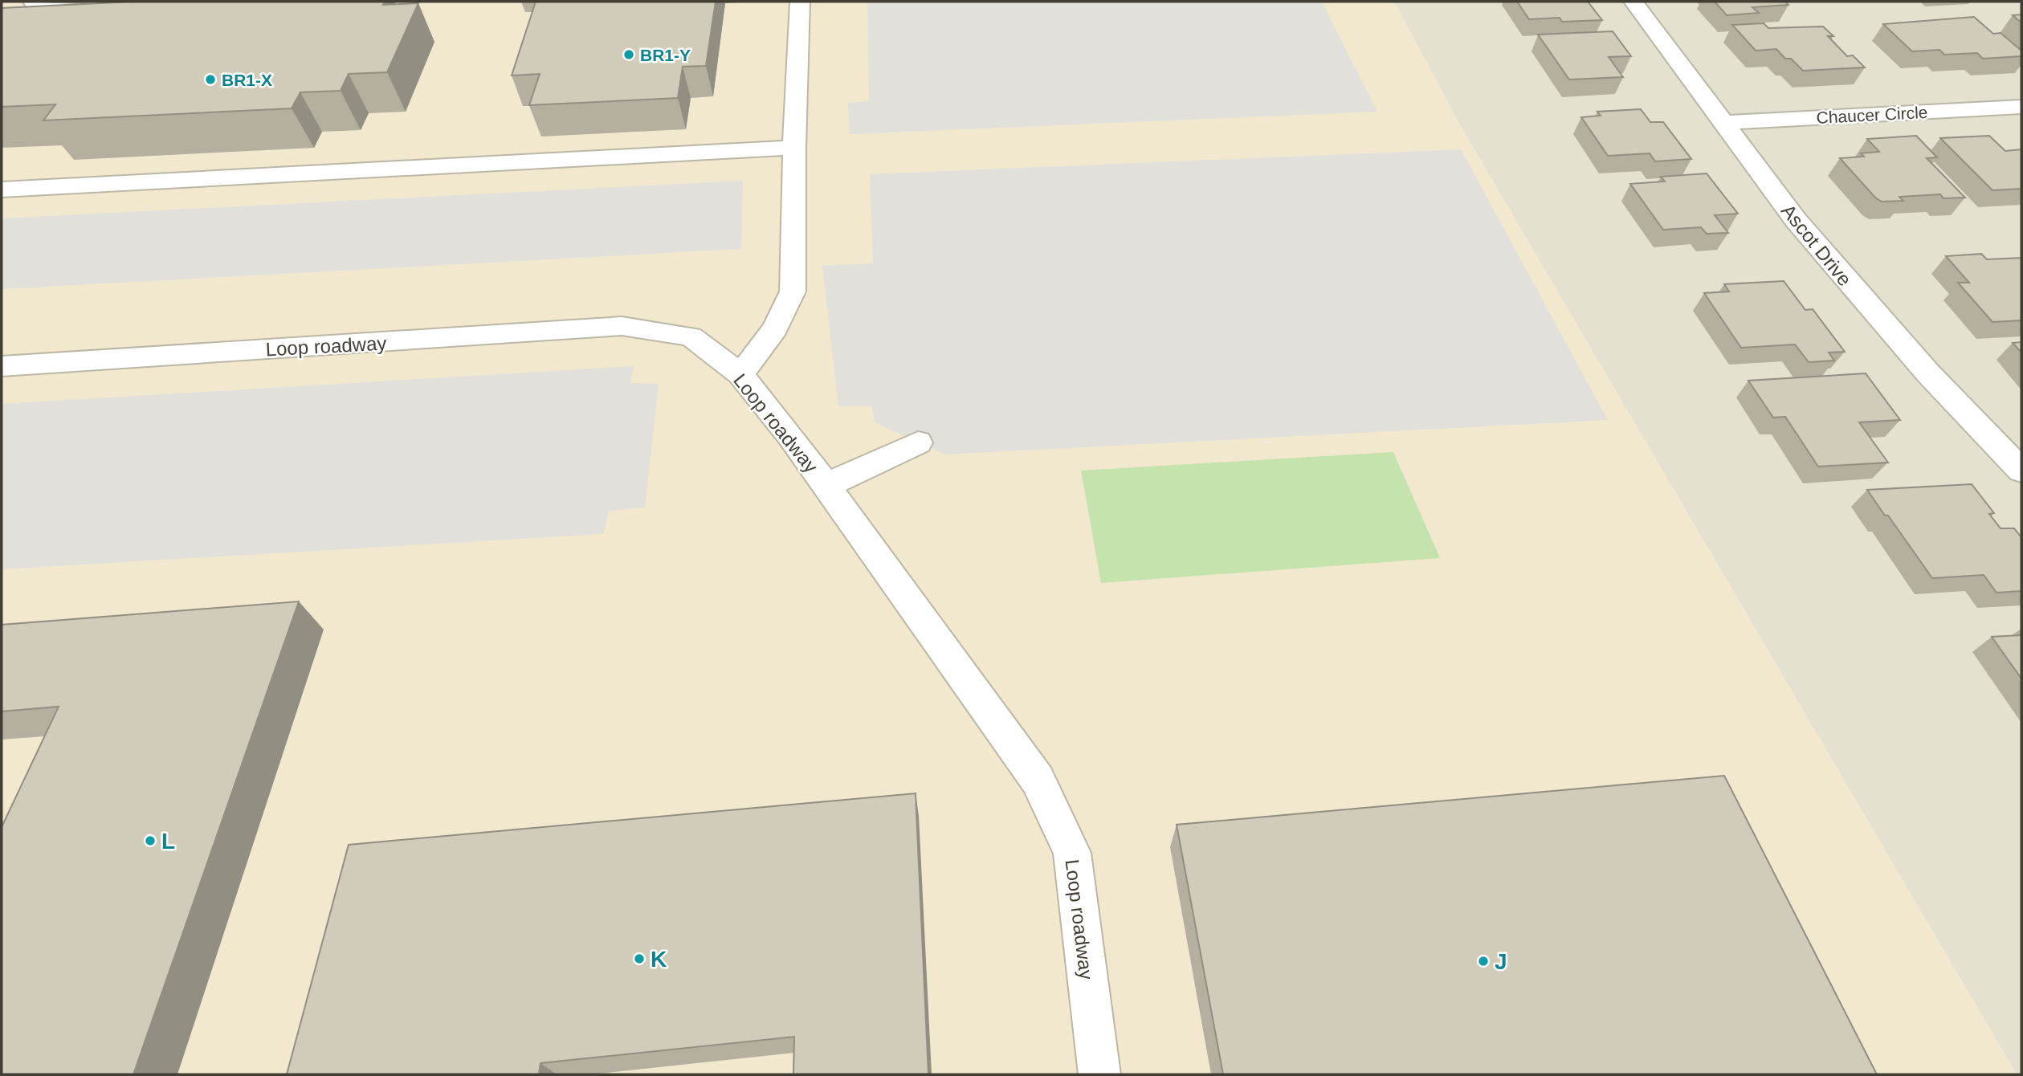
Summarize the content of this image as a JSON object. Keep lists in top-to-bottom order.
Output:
{
  "streets": {
    "street": ["Chaucer Circle", "Ascot Drive", "Loop roadway"]
  },
  "crossings": [
    ["Chaucer Circle", "Ascot Drive"]
  ],
  "places": [
    "BR1-Y",
    "BR1-X",
    "L",
    "K",
    "J"
  ]
}
